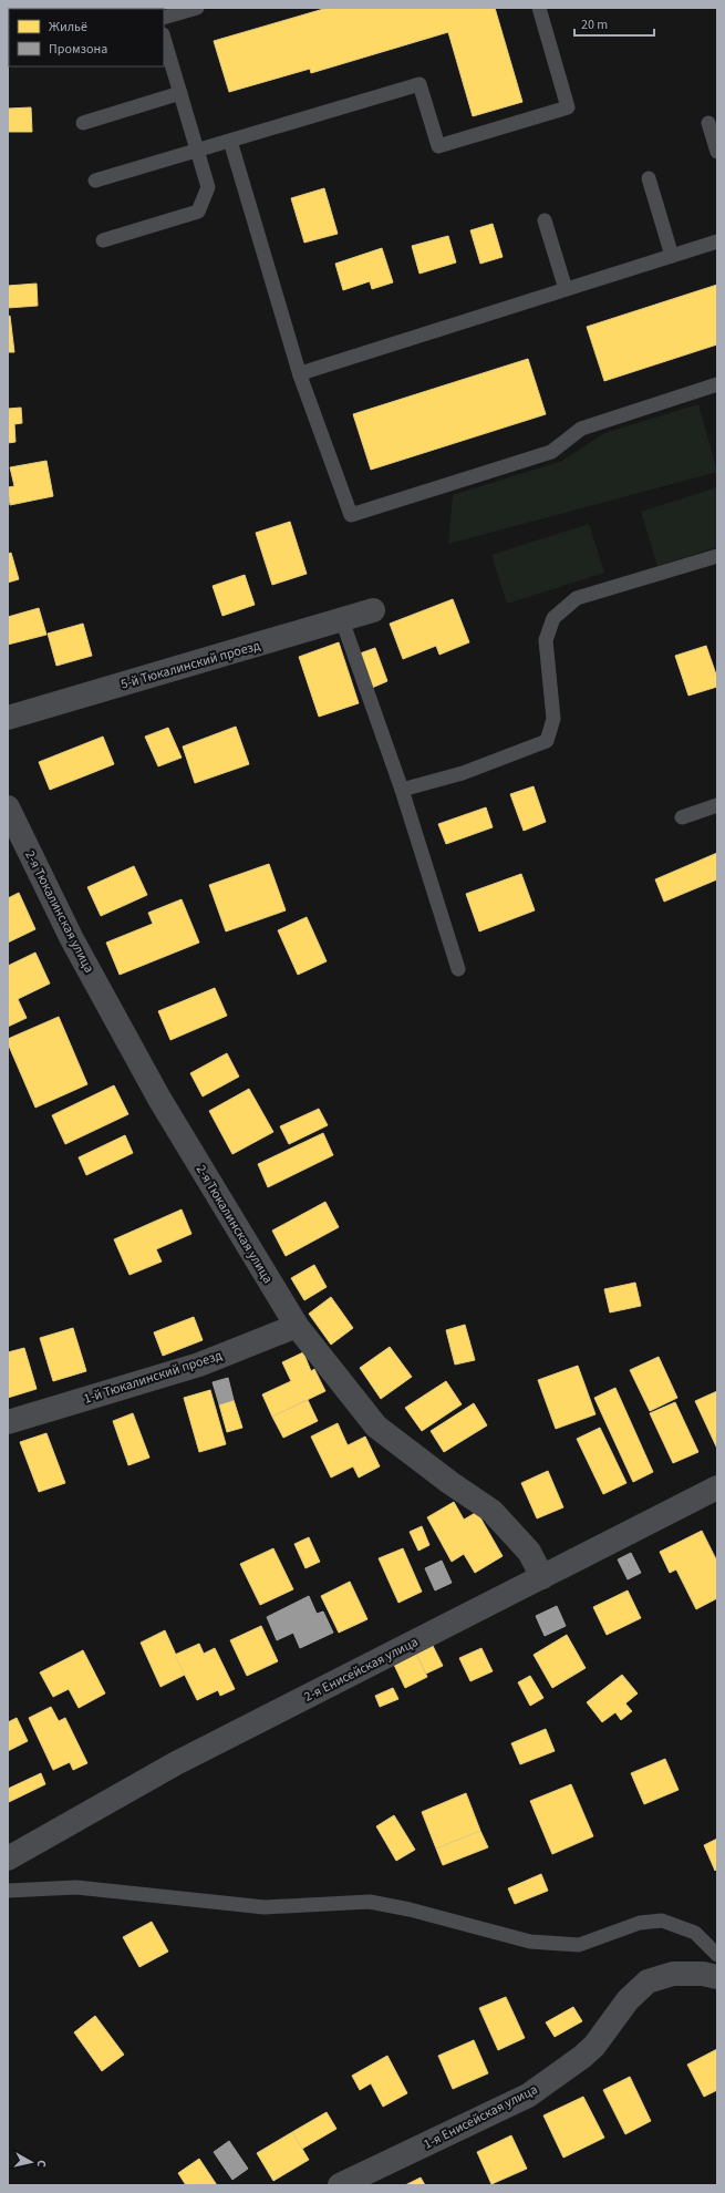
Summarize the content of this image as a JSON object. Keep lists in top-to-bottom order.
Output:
{
  "streets": {
    "street": [
      "5-й Тюкалинский проезд",
      "2-я Тюкалинская улица",
      "1-й Тюкалинский проезд",
      "2-я Енисейская улица",
      "1-я Енисейская улица"
    ]
  },
  "crossings": [
    ["2-я Тюкалинская улица", "1-й Тюкалинский проезд"],
    ["2-я Тюкалинская улица", "2-я Енисейская улица"]
  ],
  "legend": ["Жильё", "Промзона"],
  "scale_bar": "20 m",
  "north": "right"
}
